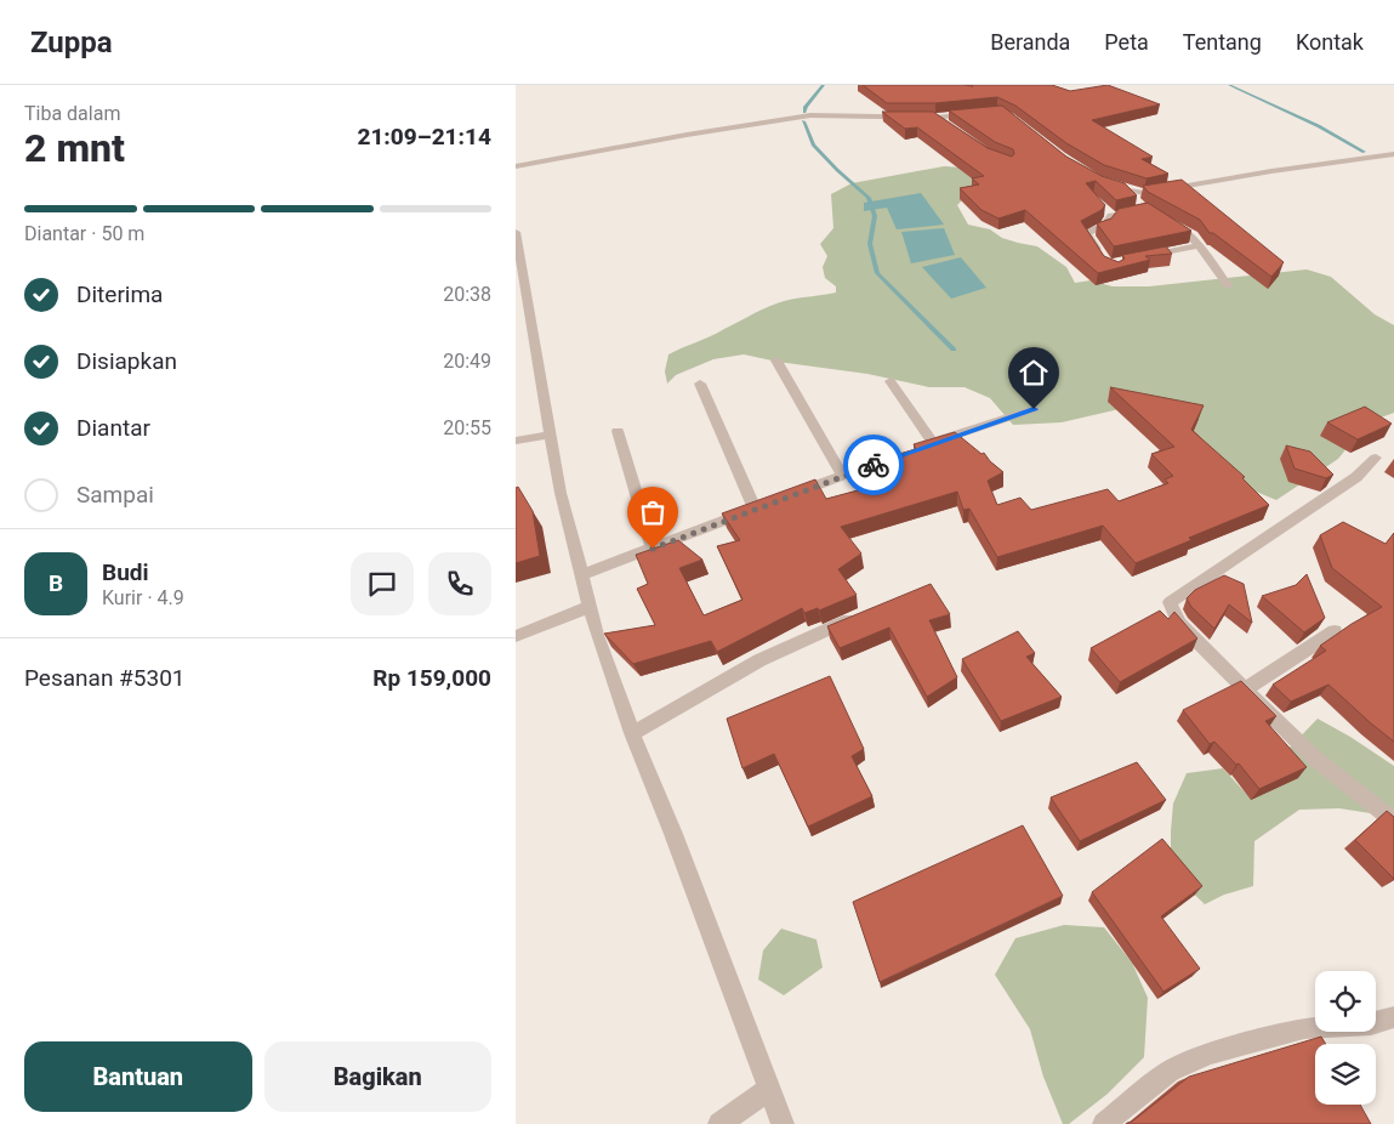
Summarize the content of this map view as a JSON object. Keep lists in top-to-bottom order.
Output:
{
  "page": {
    "header": "Zuppa",
    "nav": [
      "Beranda",
      "Peta",
      "Tentang",
      "Kontak"
    ],
    "heading": ["2 mnt", "Tiba dalam", "21:09–21:14"],
    "panel": [
      "Budi",
      "Kurir · 4.9",
      "Pesanan #5301",
      "Rp 159,000"
    ],
    "bar": "Diantar · 50 m",
    "list": [
      ["Diterima", "20:38"],
      ["Disiapkan", "20:49"],
      ["Diantar", "20:55"],
      "Sampai"
    ],
    "round": "B",
    "buttons": ["Bantuan", "Bagikan"]
  }
}
